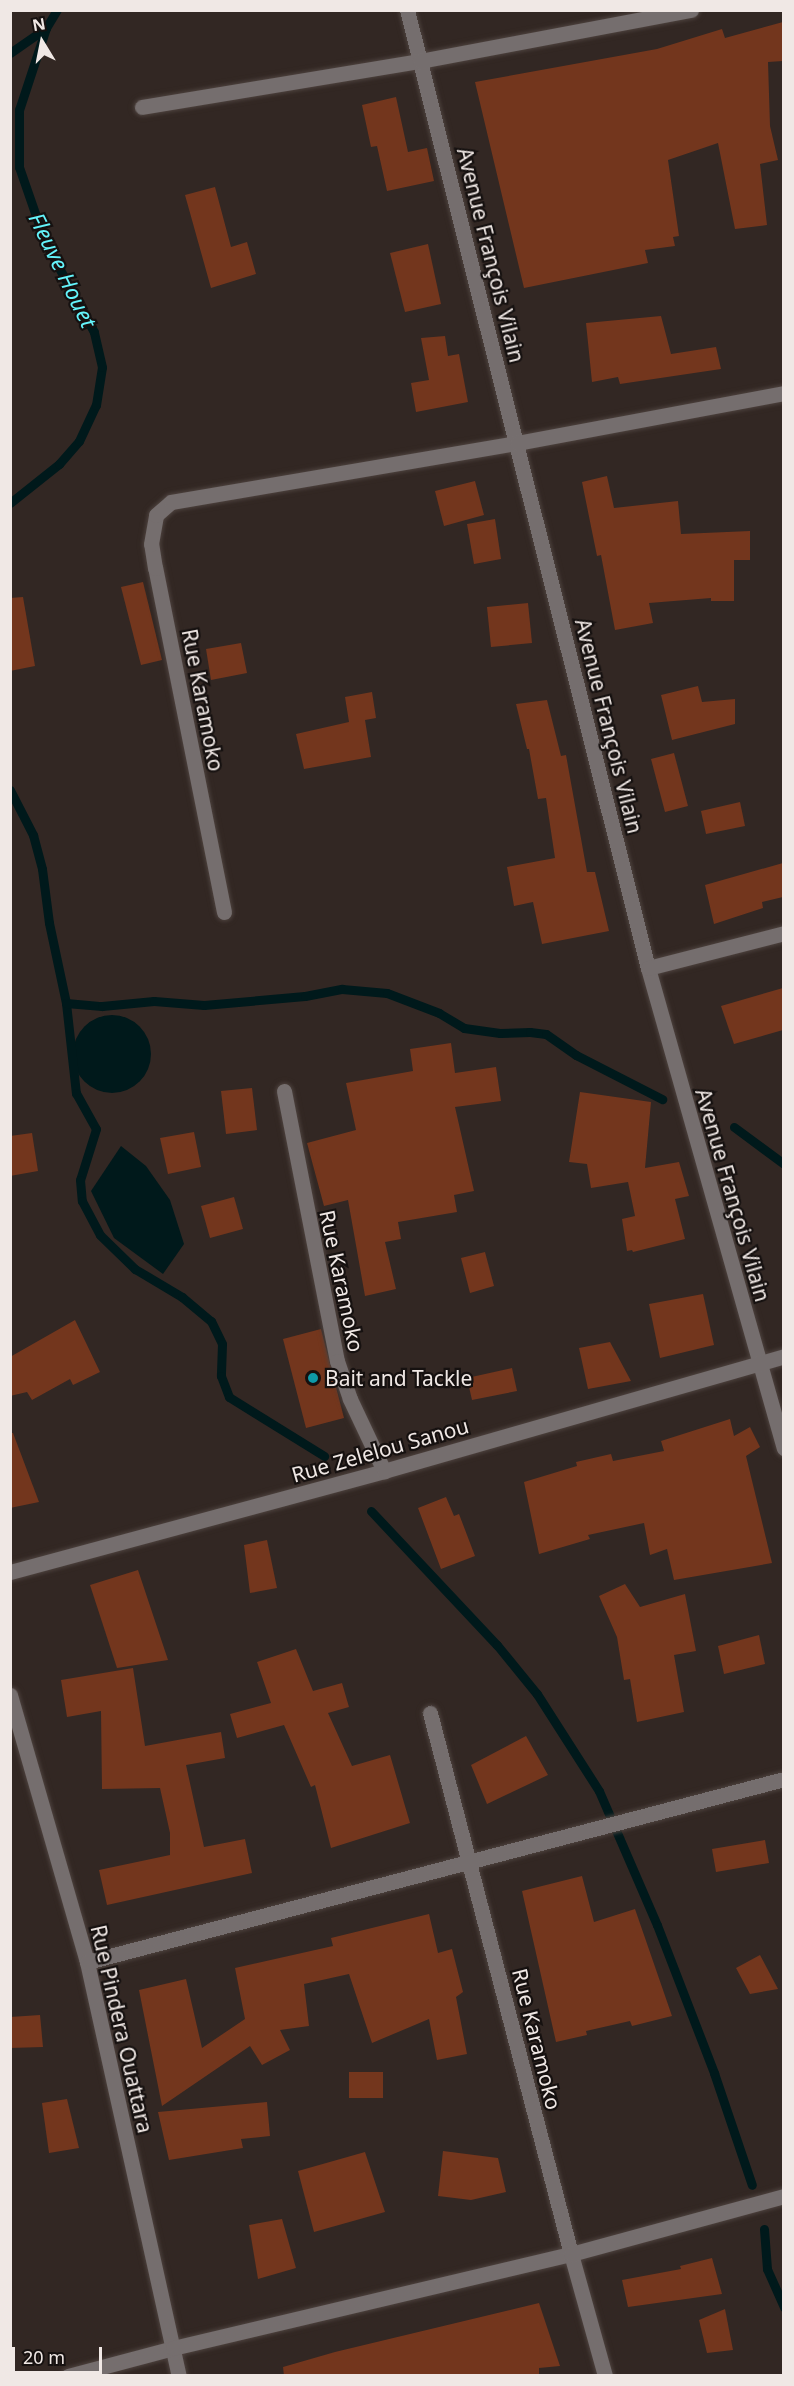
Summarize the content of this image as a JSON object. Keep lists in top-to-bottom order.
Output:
{
  "streets": {
    "street": [
      "Avenue François Vilain",
      "Rue Karamoko",
      "Rue Zelelou Sanou",
      "Rue Pindera Ouattara"
    ]
  },
  "crossings": [
    ["Avenue François Vilain", "Rue Karamoko"],
    ["Avenue François Vilain", "Rue Zelelou Sanou"],
    ["Rue Karamoko", "Rue Zelelou Sanou"]
  ],
  "water": ["Fleuve Houet"],
  "places": ["Bait and Tackle"],
  "scale_bar": "20 m",
  "north": "top"
}
